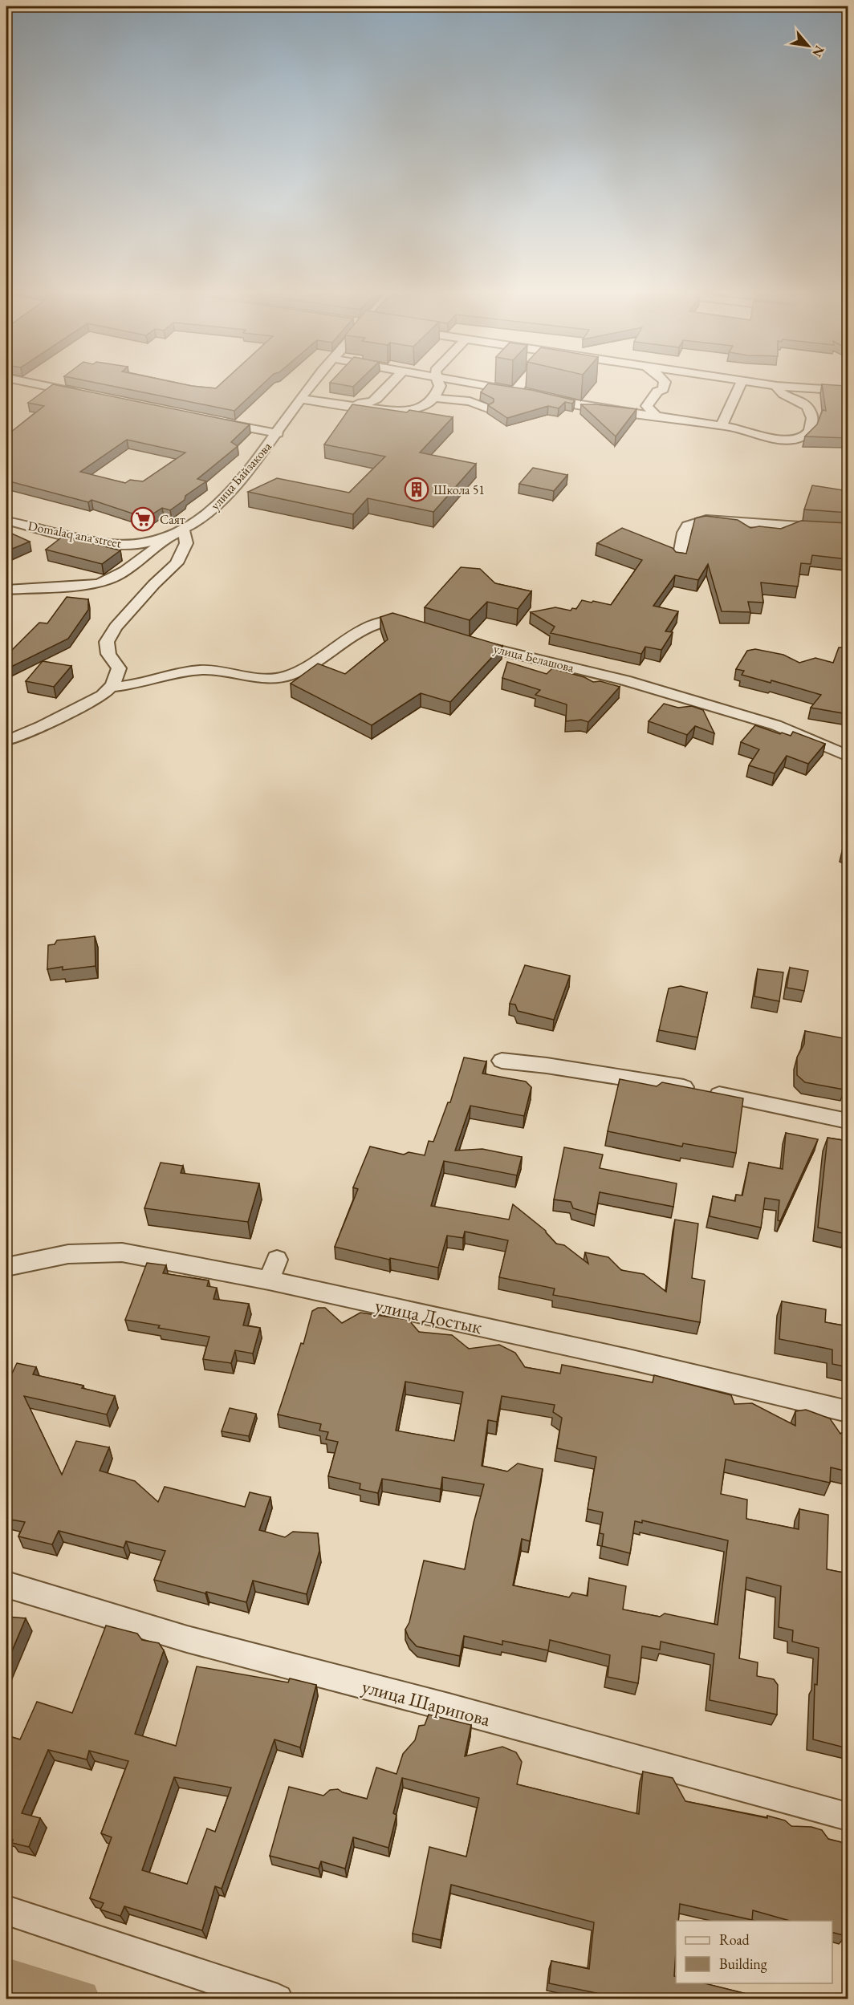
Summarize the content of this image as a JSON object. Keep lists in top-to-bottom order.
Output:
{
  "streets": {
    "street": [
      "улица Байзакова",
      "Domalaq ana street",
      "улица Белашова",
      "улица Достык",
      "улица Шарипова"
    ]
  },
  "crossings": [
    ["улица Байзакова", "Domalaq ana street"]
  ],
  "places": {
    "building": ["Школа 51"],
    "supermarket": ["Саят"]
  },
  "legend": ["Road", "Building"],
  "north": "bottom right"
}
